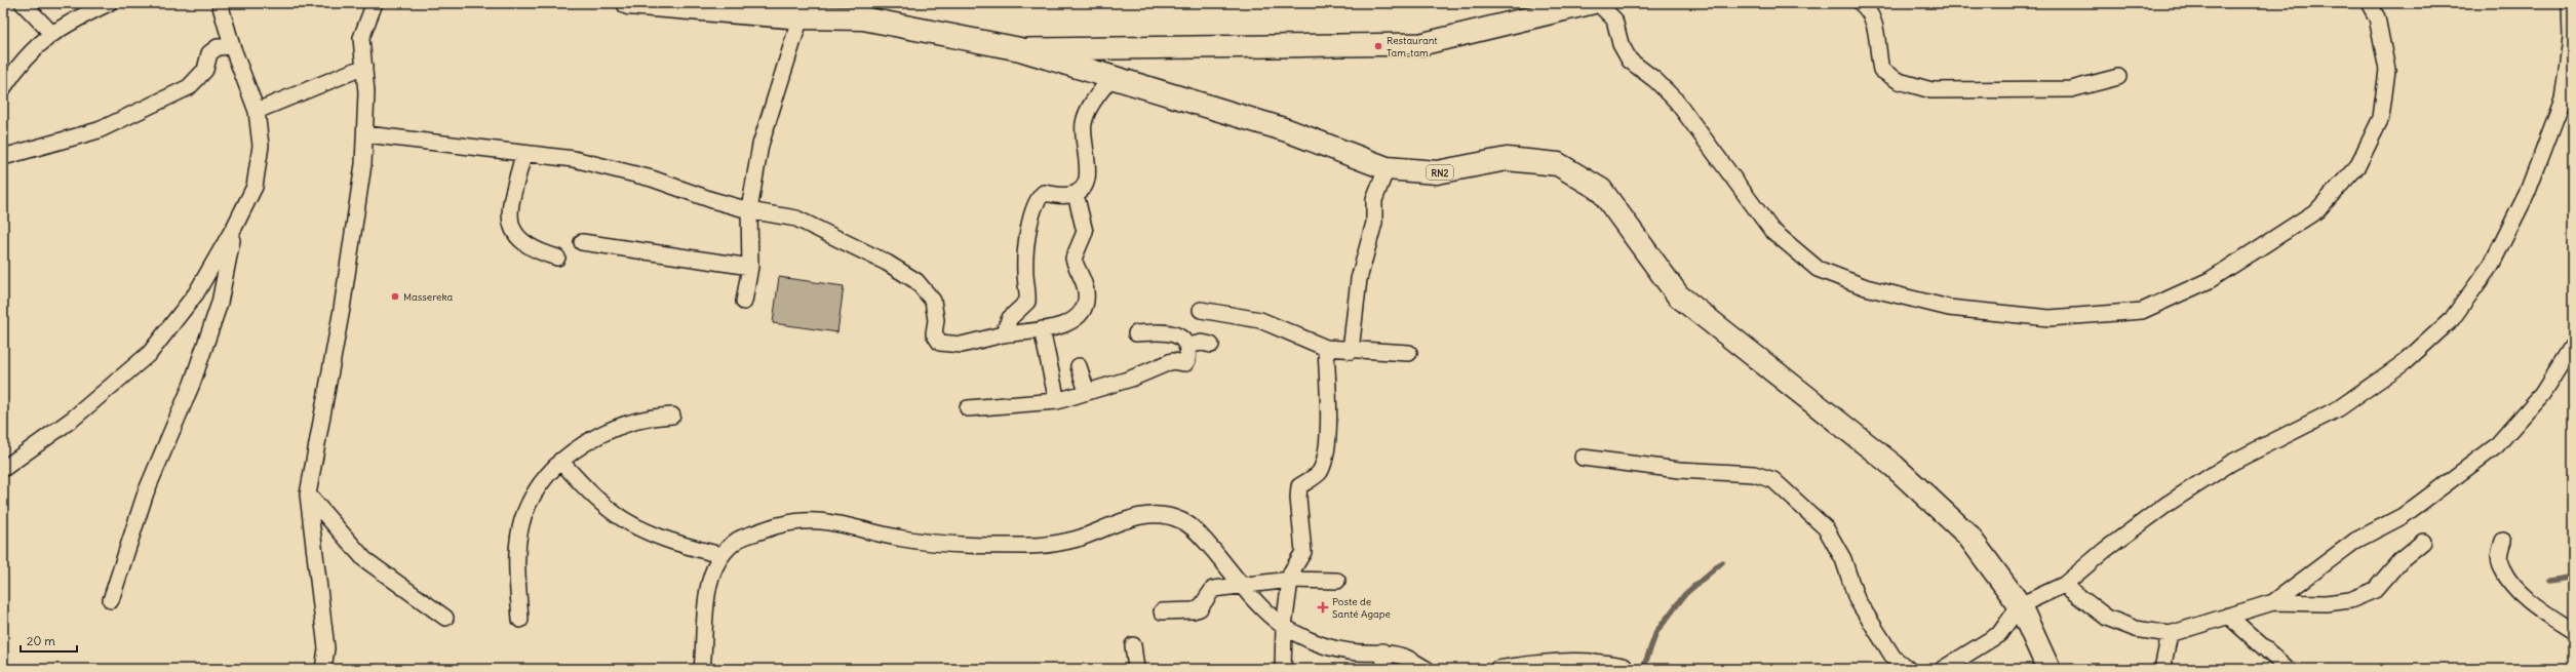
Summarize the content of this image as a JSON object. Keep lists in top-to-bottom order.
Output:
{
  "streets": {
    "highway": ["RN2"]
  },
  "places": {
    "other": ["Restaurant Tam-tam", "Massereka"],
    "health": ["Poste de Santé Agape"]
  },
  "scale_bar": "20 m"
}
